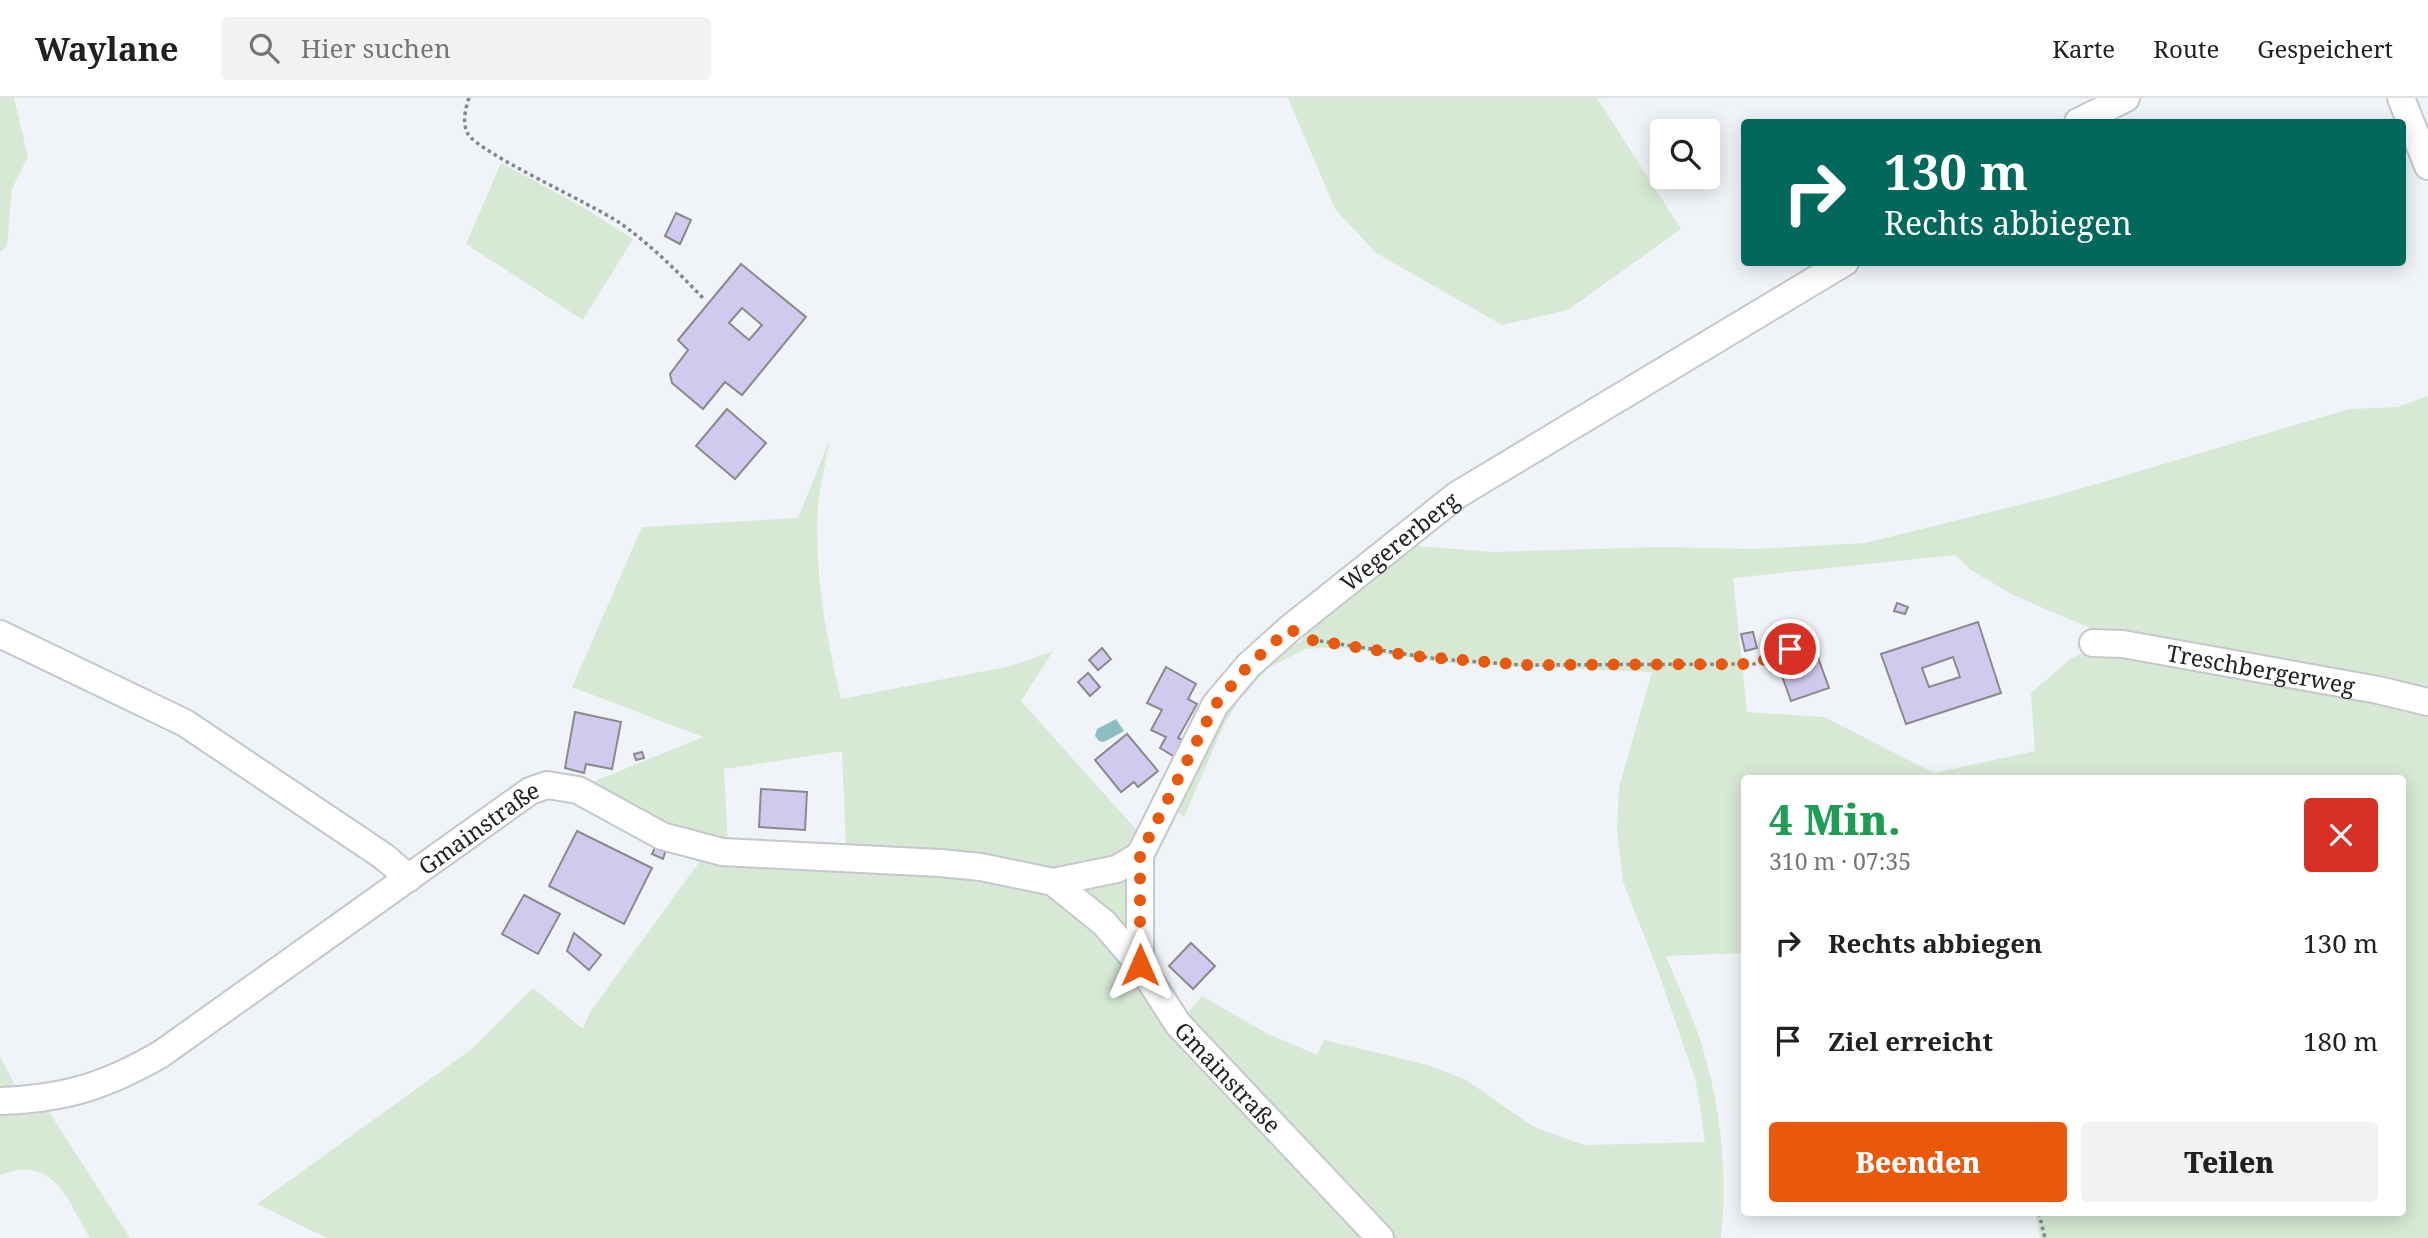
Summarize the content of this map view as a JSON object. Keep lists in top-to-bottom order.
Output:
{
  "streets": {
    "street": ["Wegererberg", "Treschbergerweg", "Gmainstraße"]
  },
  "crossings": [
    ["Wegererberg", "Gmainstraße"]
  ],
  "page": {
    "header": "Waylane",
    "search": "Hier suchen",
    "nav": ["Karte", "Route", "Gespeichert"],
    "turn": ["130 m", "Rechts abbiegen"],
    "heading": ["4 Min.", "310 m · 07:35"],
    "list": [
      {
        "name": "Rechts abbiegen",
        "value": "130 m"
      },
      {
        "name": "Ziel erreicht",
        "value": "180 m"
      }
    ],
    "buttons": ["Beenden", "Teilen"]
  }
}
